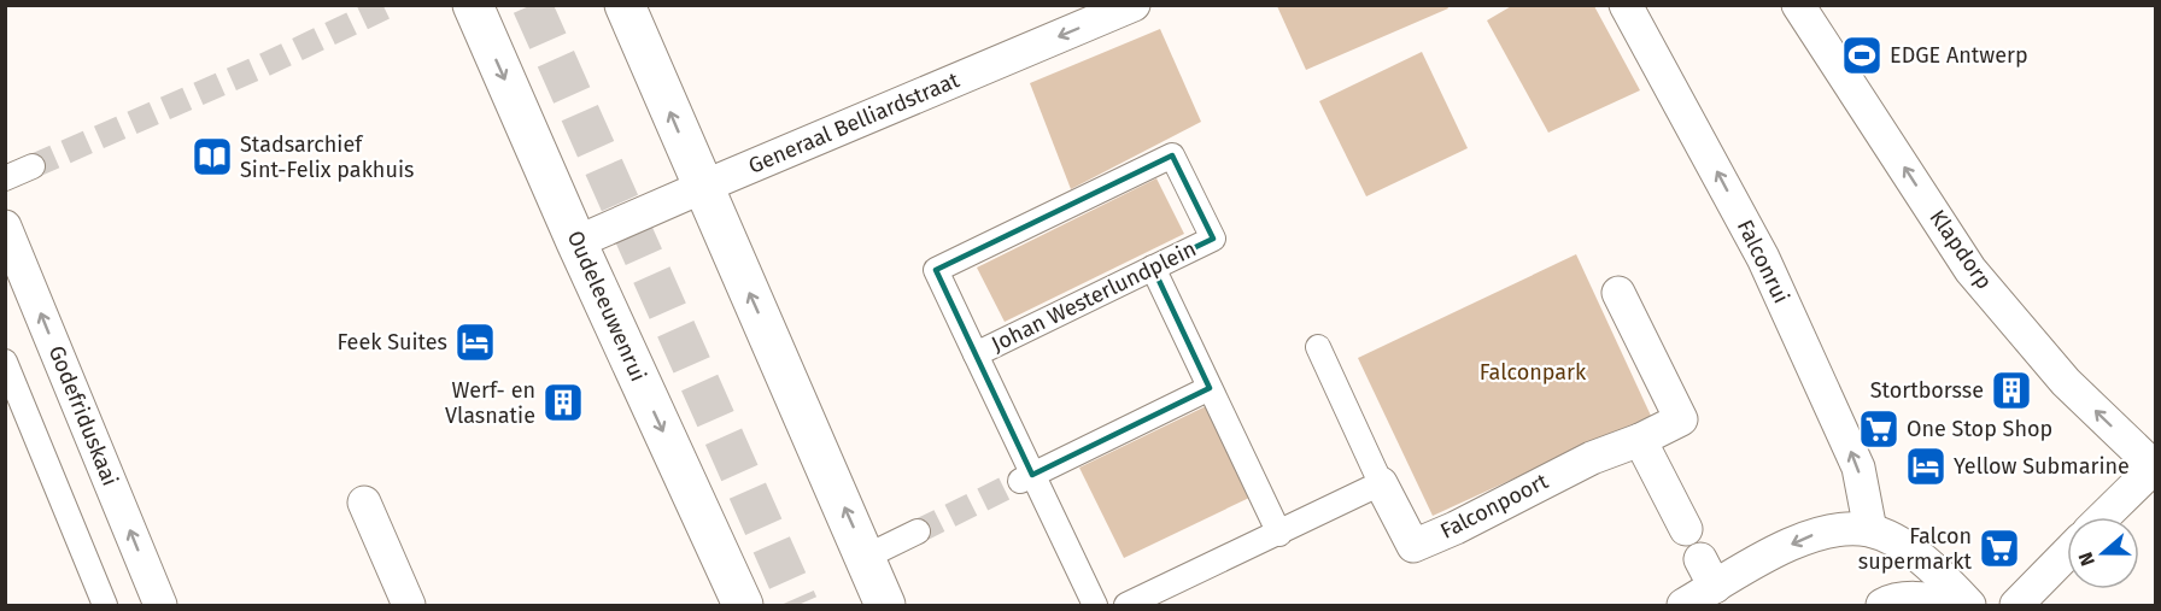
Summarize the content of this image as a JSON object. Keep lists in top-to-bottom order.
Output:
{
  "streets": {
    "street": [
      "Generaal Belliardstraat",
      "Klapdorp",
      "Falconrui",
      "Johan Westerlundplein",
      "Oudeleeuwenrui",
      "Godefriduskaai",
      "Falconpoort"
    ]
  },
  "crossings": [
    ["Generaal Belliardstraat", "Oudeleeuwenrui"]
  ],
  "one_way": ["Generaal Belliardstraat", "Klapdorp", "Falconrui"],
  "parks": ["Falconpark"],
  "places": {
    "sports": ["EDGE Antwerp"],
    "library": ["Stadsarchief Sint-Felix pakhuis"],
    "hotel": ["Feek Suites", "Yellow Submarine"],
    "building": ["Stortborsse", "Werf- en Vlasnatie"],
    "supermarket": ["One Stop Shop", "Falcon supermarkt"]
  },
  "north": "left"
}
